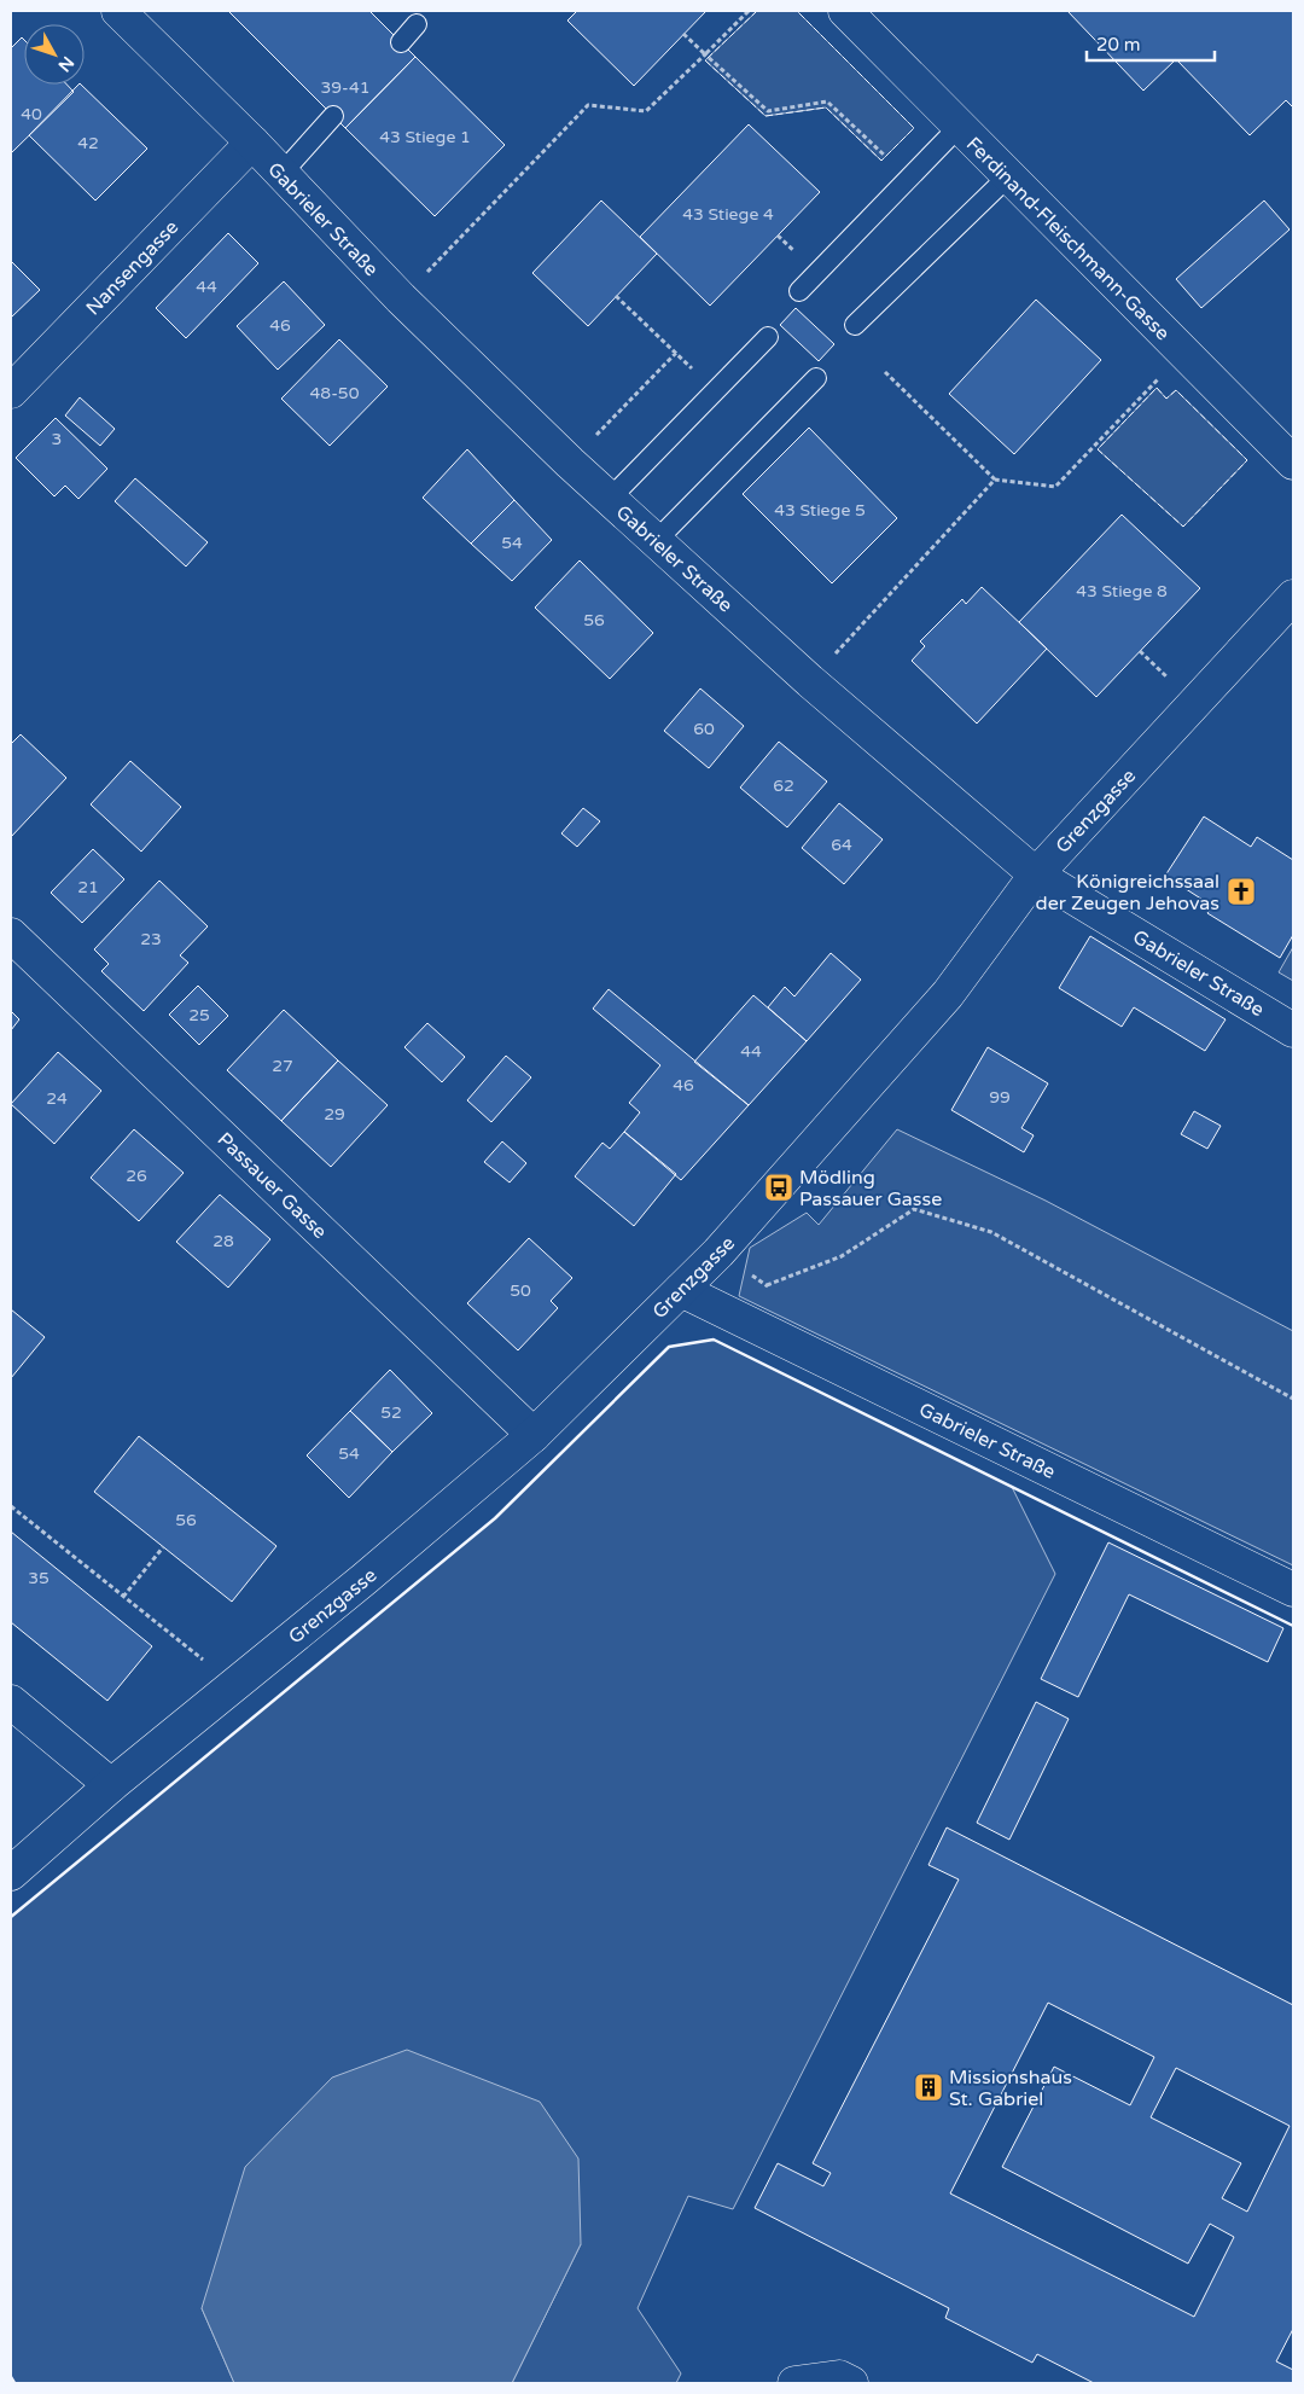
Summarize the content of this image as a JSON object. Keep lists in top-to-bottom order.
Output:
{
  "streets": {
    "street": [
      "Gabrieler Straße",
      "Ferdinand-Fleischmann-Gasse",
      "Nansengasse",
      "Grenzgasse",
      "Passauer Gasse"
    ]
  },
  "crossings": [
    ["Gabrieler Straße", "Nansengasse"],
    ["Gabrieler Straße", "Grenzgasse"],
    ["Grenzgasse", "Passauer Gasse"]
  ],
  "places": {
    "church": ["Königreichssaal der Zeugen Jehovas"],
    "bus stop": ["Mödling Passauer Gasse"],
    "building": ["Missionshaus St. Gabriel"]
  },
  "house_numbers": [
    "39-41",
    "40",
    "43 Stiege 1",
    "42",
    "43 Stiege 4",
    "44",
    "46",
    "48-50",
    "3",
    "43 Stiege 5",
    "54",
    "43 Stiege 8",
    "56",
    "60",
    "62",
    "64",
    "21",
    "23",
    "25",
    "44",
    "27",
    "46",
    "99",
    "24",
    "29",
    "26",
    "28",
    "50",
    "52",
    "54",
    "56",
    "35"
  ],
  "scale_bar": "20 m",
  "north": "bottom right"
}
